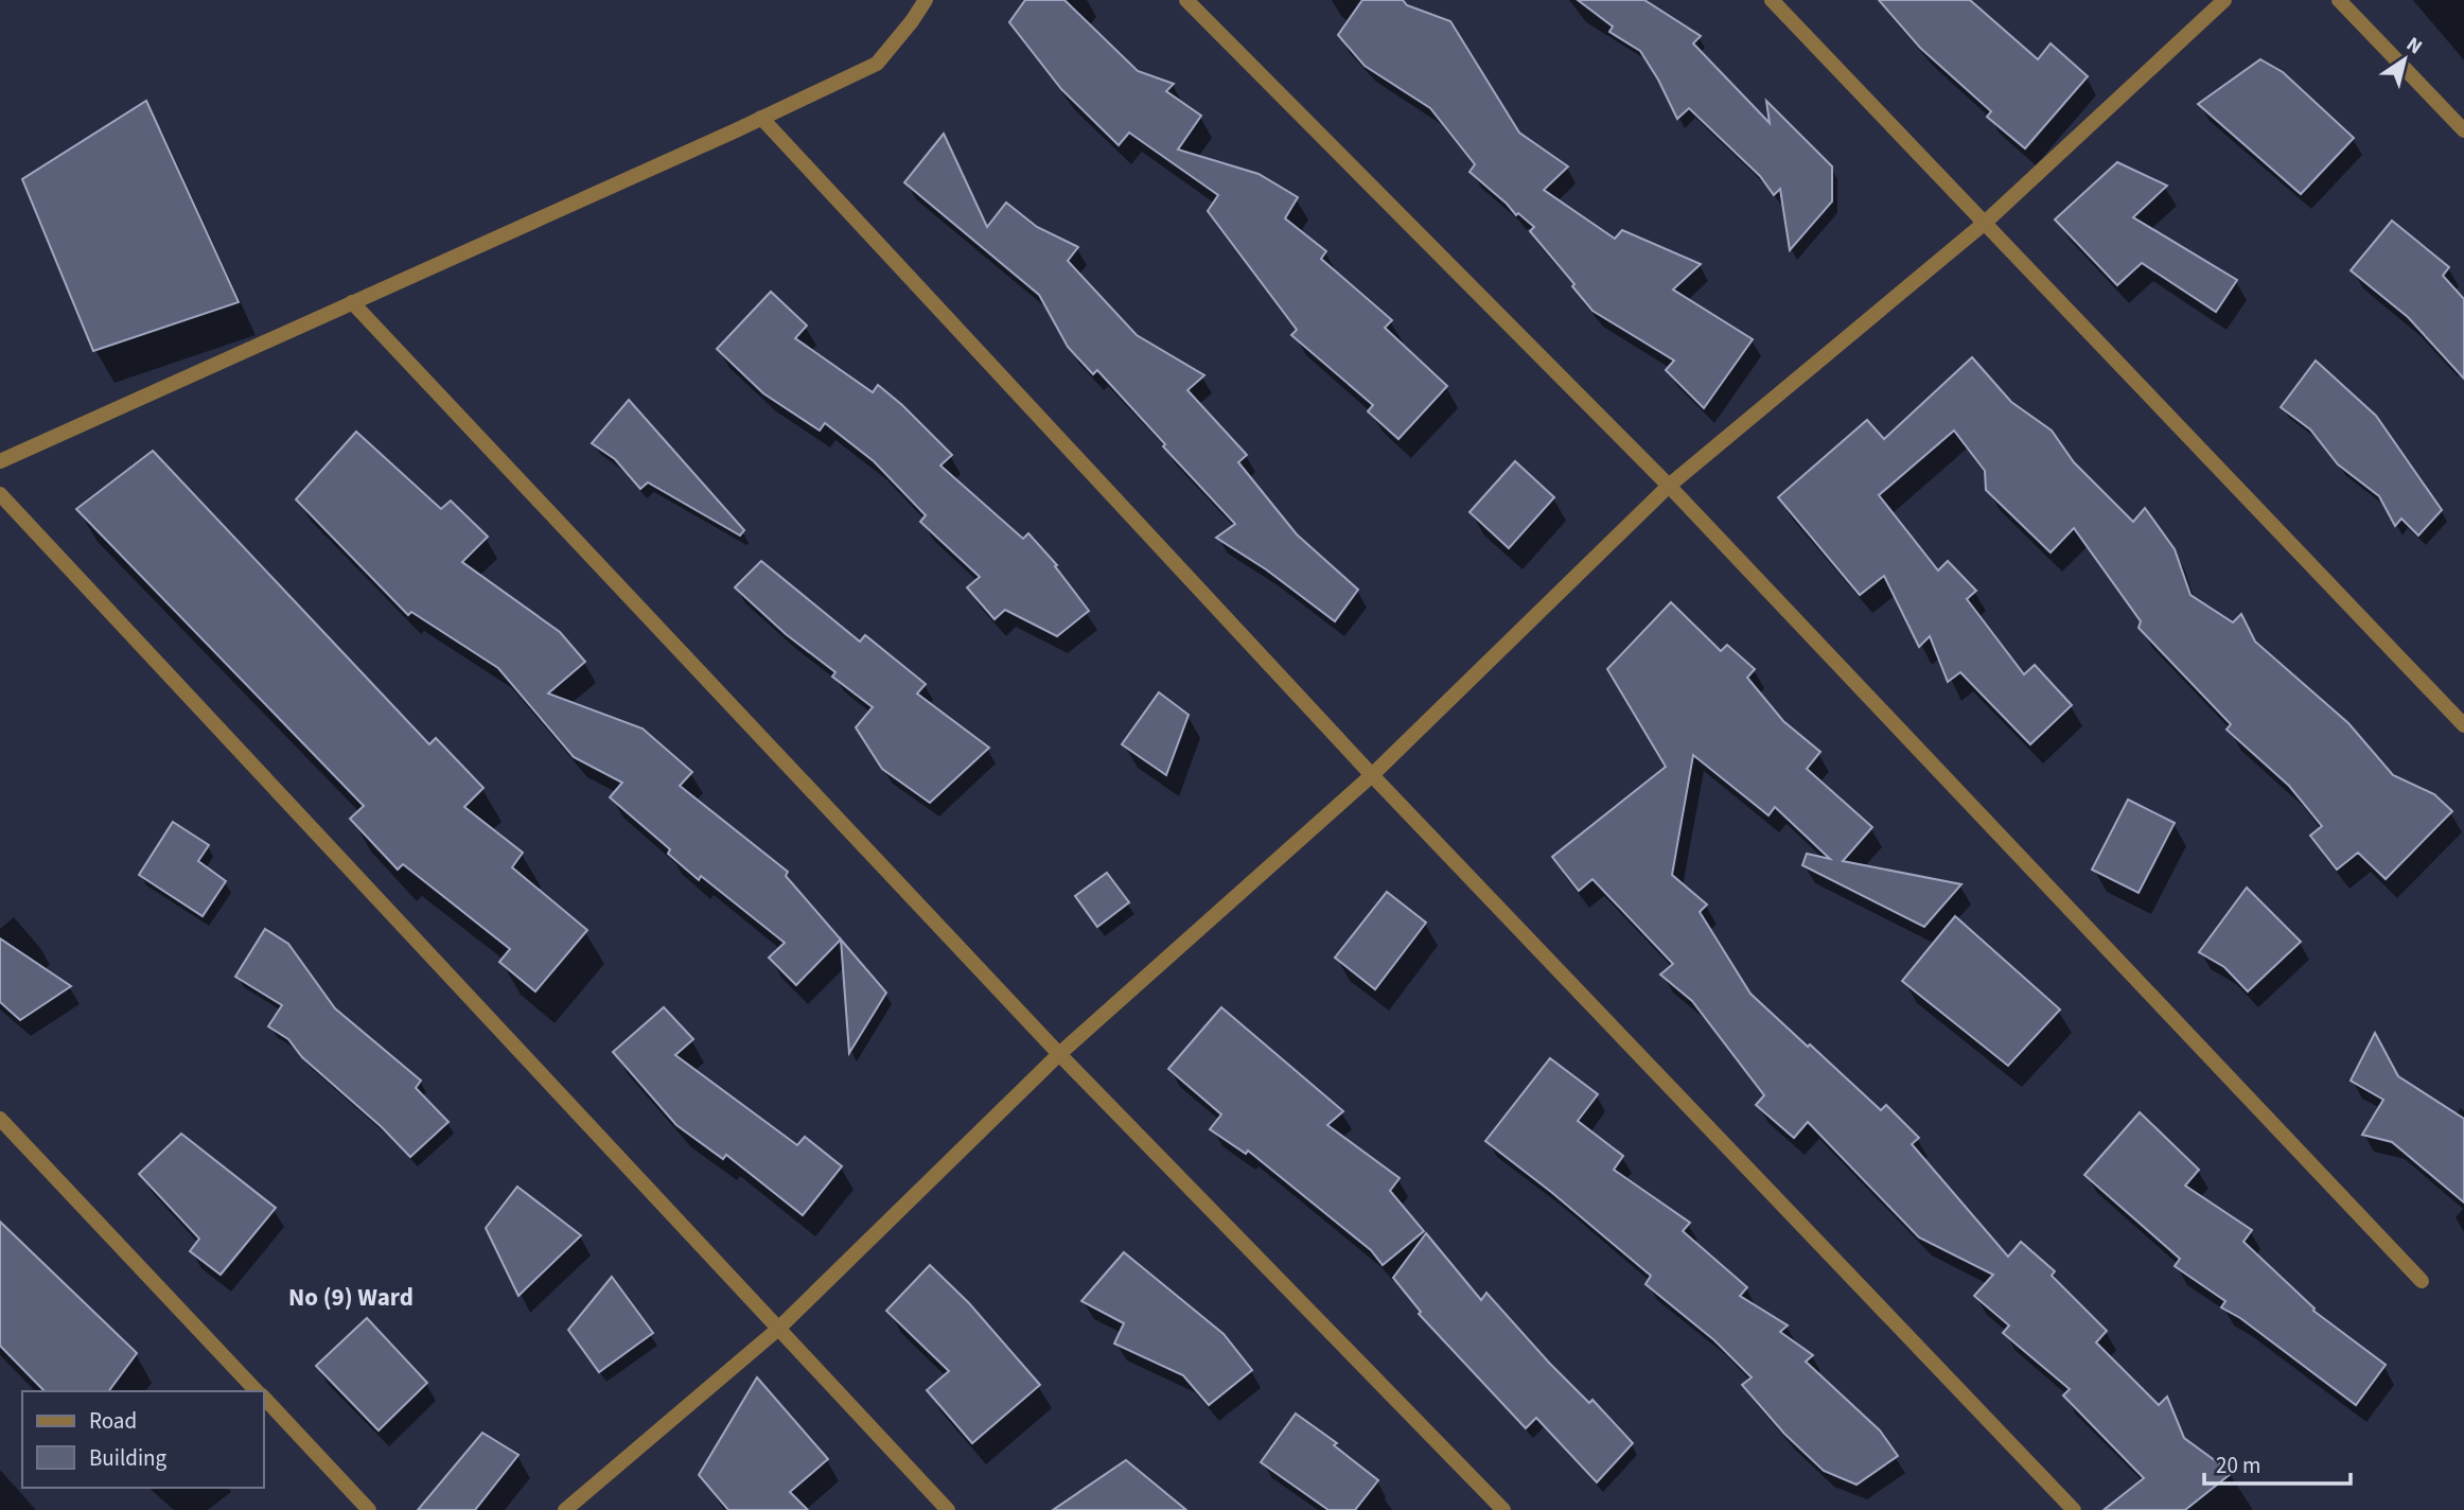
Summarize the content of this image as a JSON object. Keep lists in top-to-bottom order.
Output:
{
  "districts": ["No (9) Ward"],
  "legend": ["Road", "Building"],
  "scale_bar": "20 m",
  "north": "top right"
}
